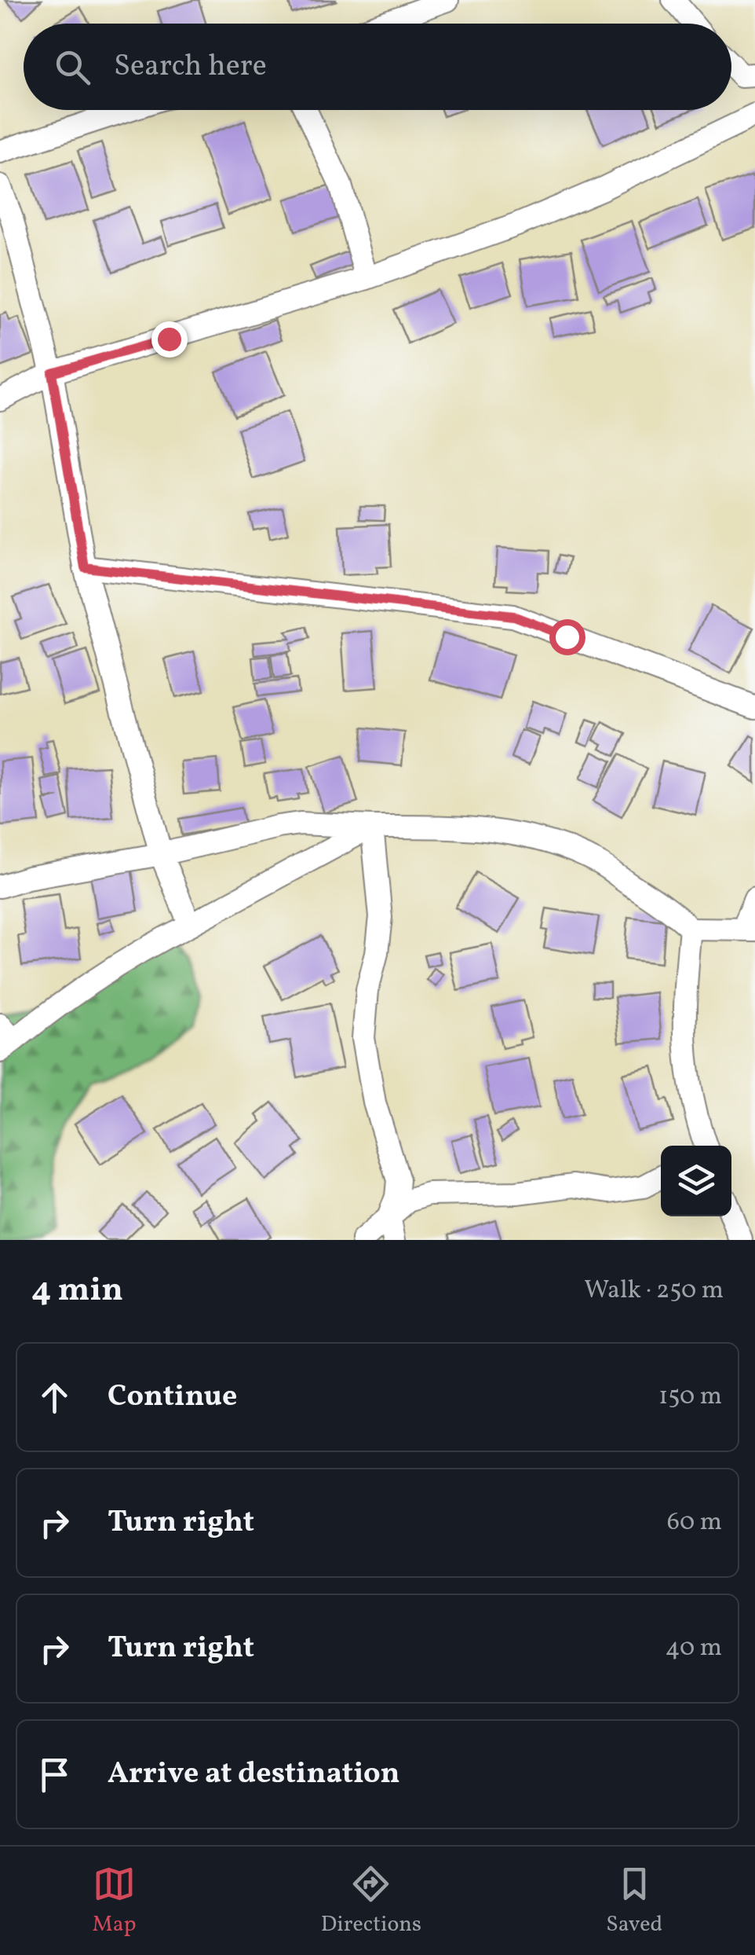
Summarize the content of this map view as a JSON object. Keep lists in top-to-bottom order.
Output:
{
  "page": {
    "search": "Search here",
    "heading": ["4 min", "Walk · 250 m"],
    "list": [
      ["Continue", "150 m"],
      ["Turn right", "60 m"],
      ["Turn right", "40 m"],
      "Arrive at destination"
    ],
    "nav": ["Map", "Directions", "Saved"]
  }
}
